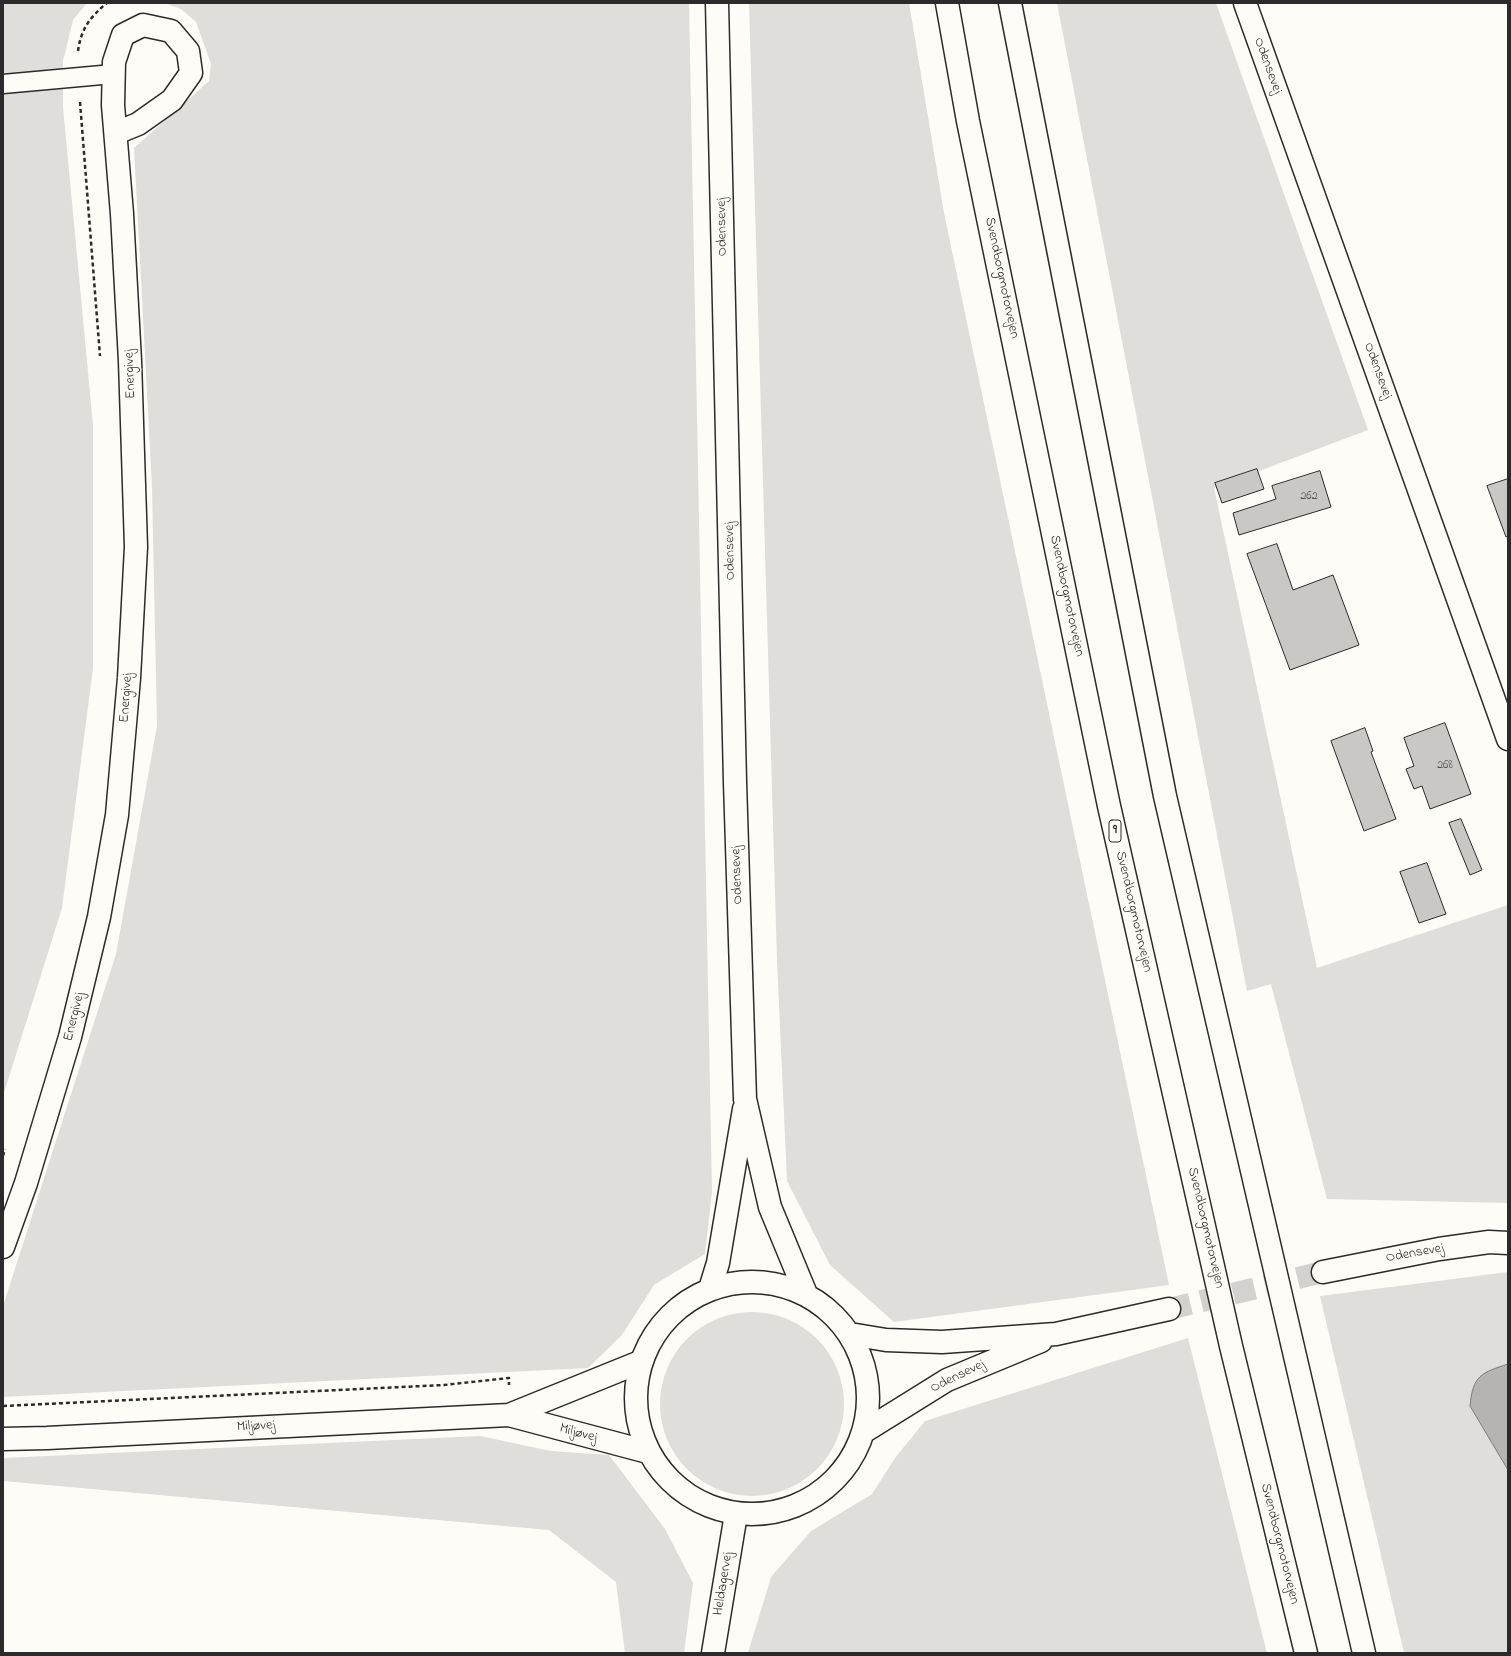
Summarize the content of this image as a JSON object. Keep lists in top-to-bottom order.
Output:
{
  "streets": {
    "main road": [
      "Odensevej",
      "Svendborgmotorvejen",
      "Energivej",
      "9",
      "Miljøvej",
      "Heldagervej"
    ]
  },
  "house_numbers": ["262", "268"]
}
